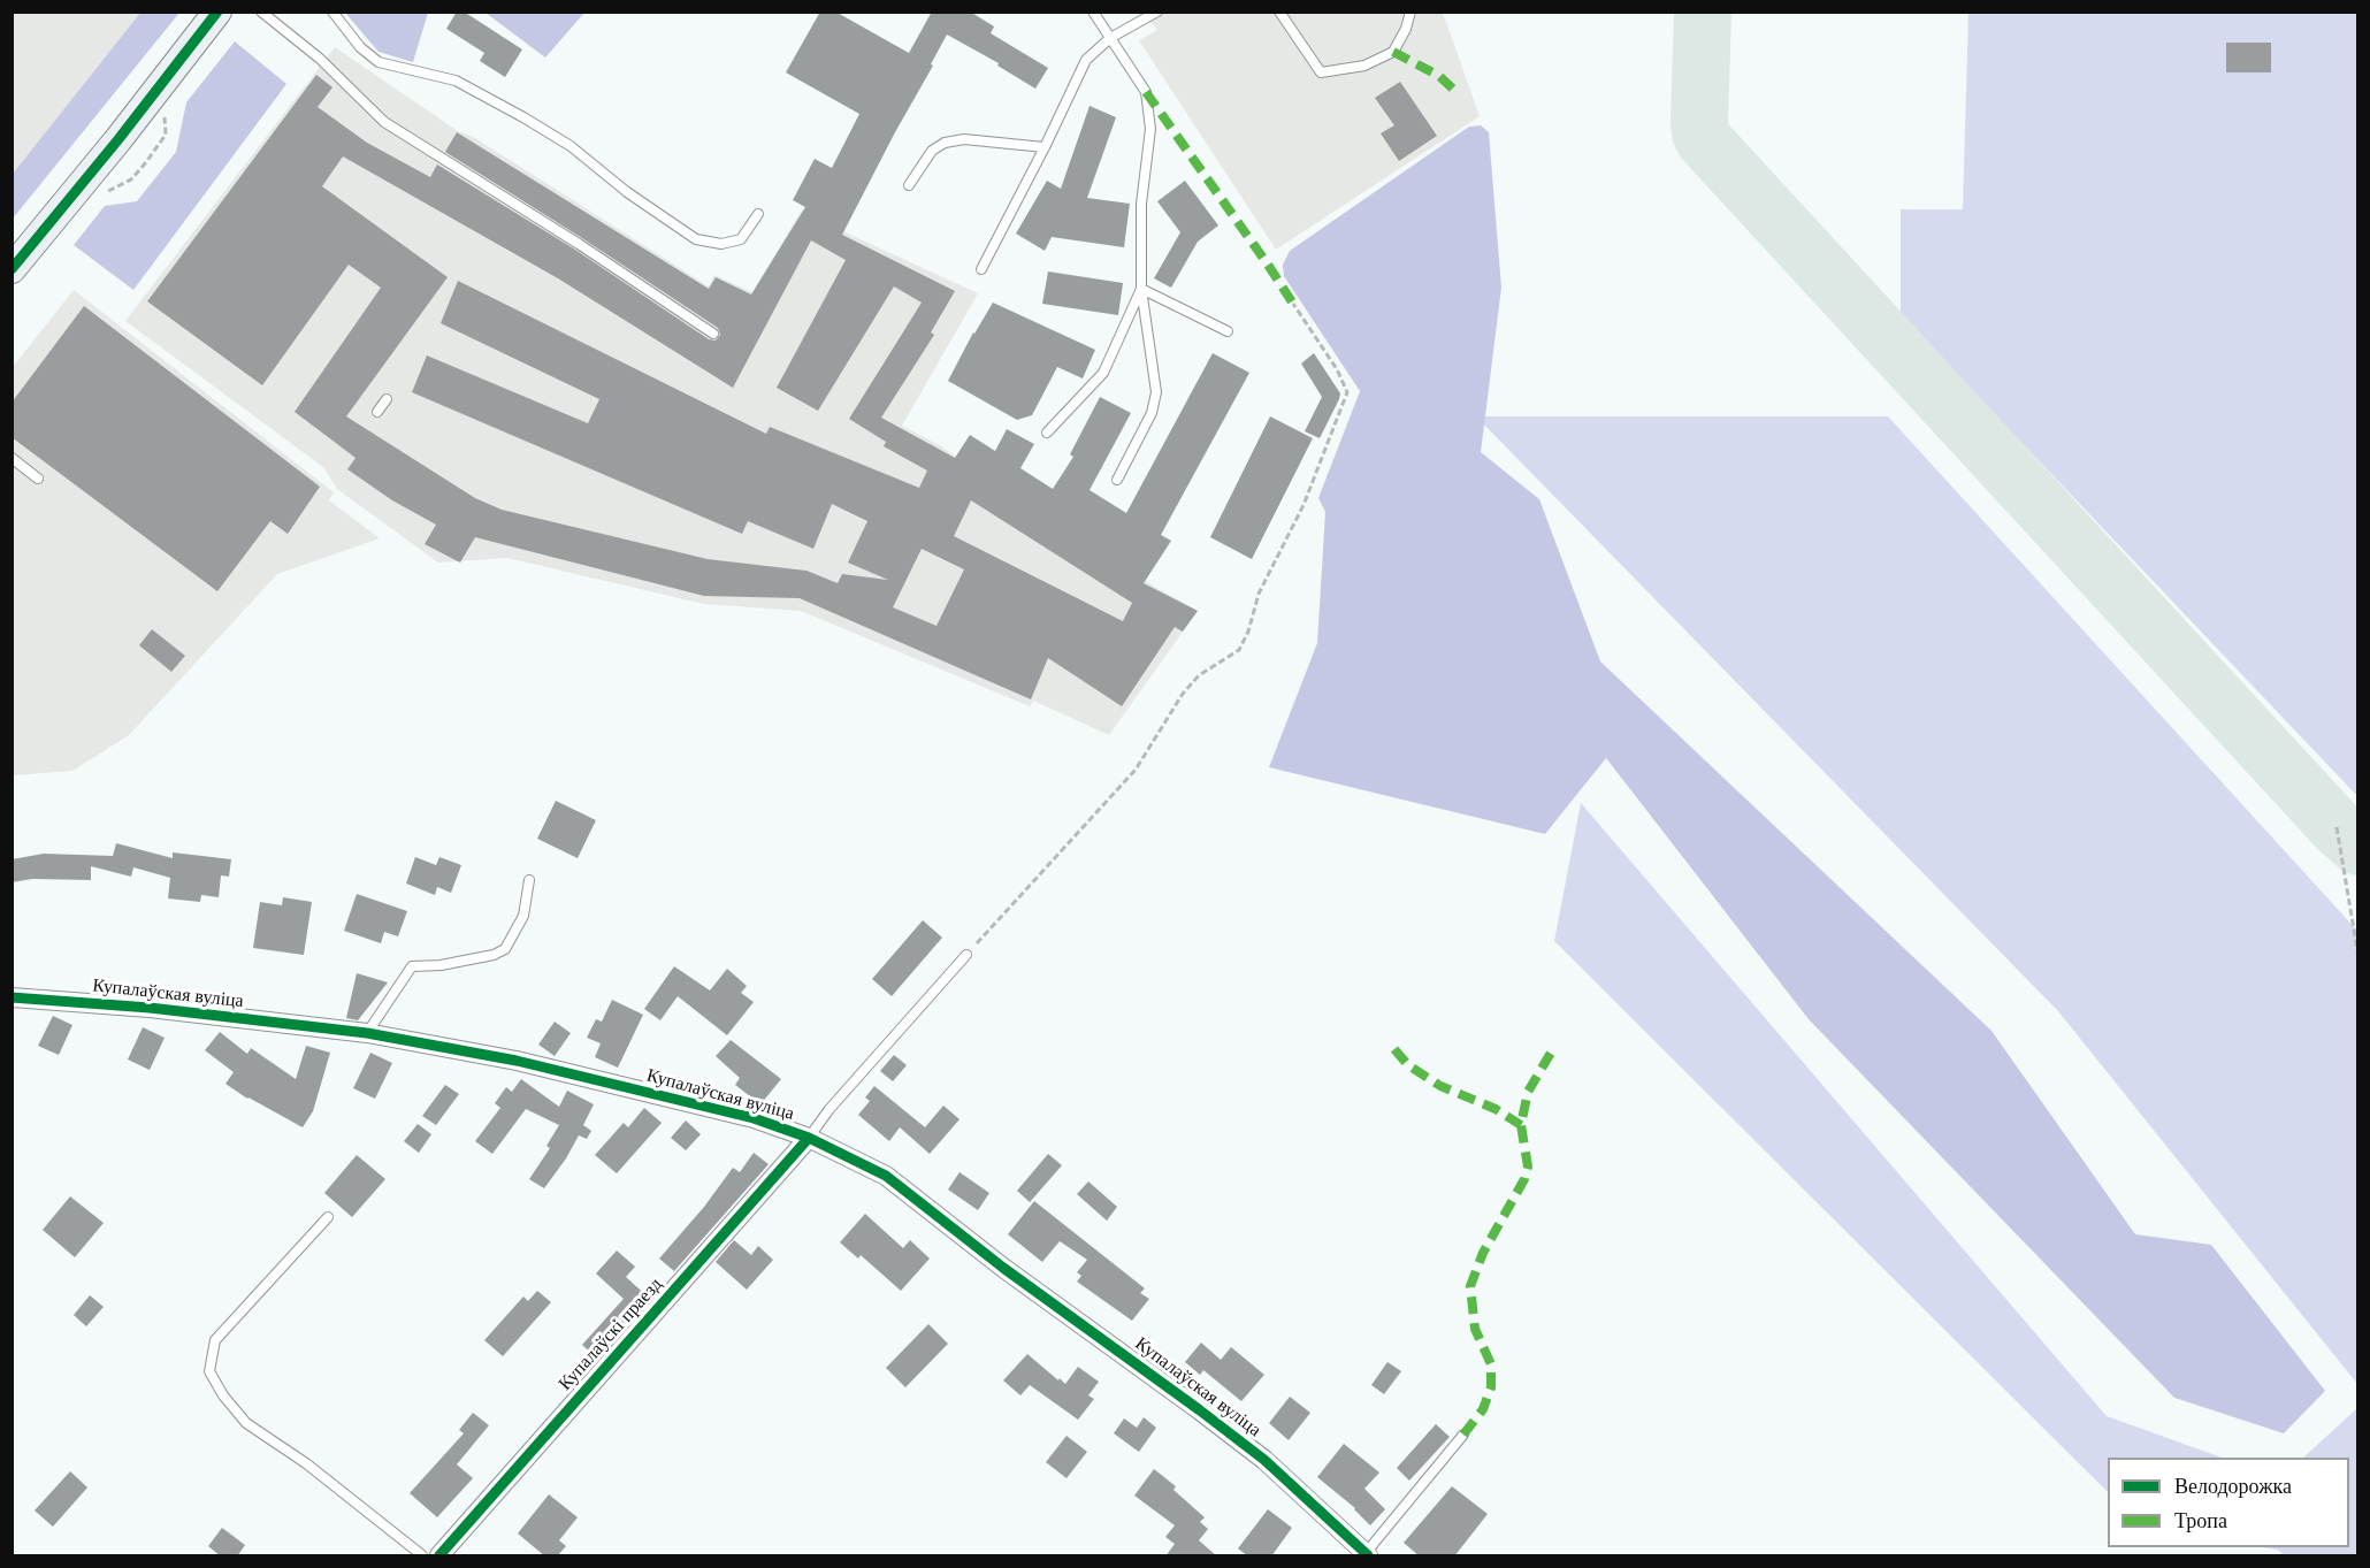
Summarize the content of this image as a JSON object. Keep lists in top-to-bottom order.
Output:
{
  "streets": {
    "street": ["Купалаўская вуліца", "Купалаўскі праезд"]
  },
  "crossings": [
    ["Купалаўская вуліца", "Купалаўскі праезд"]
  ],
  "legend": ["Велодорожка", "Тропа"]
}
